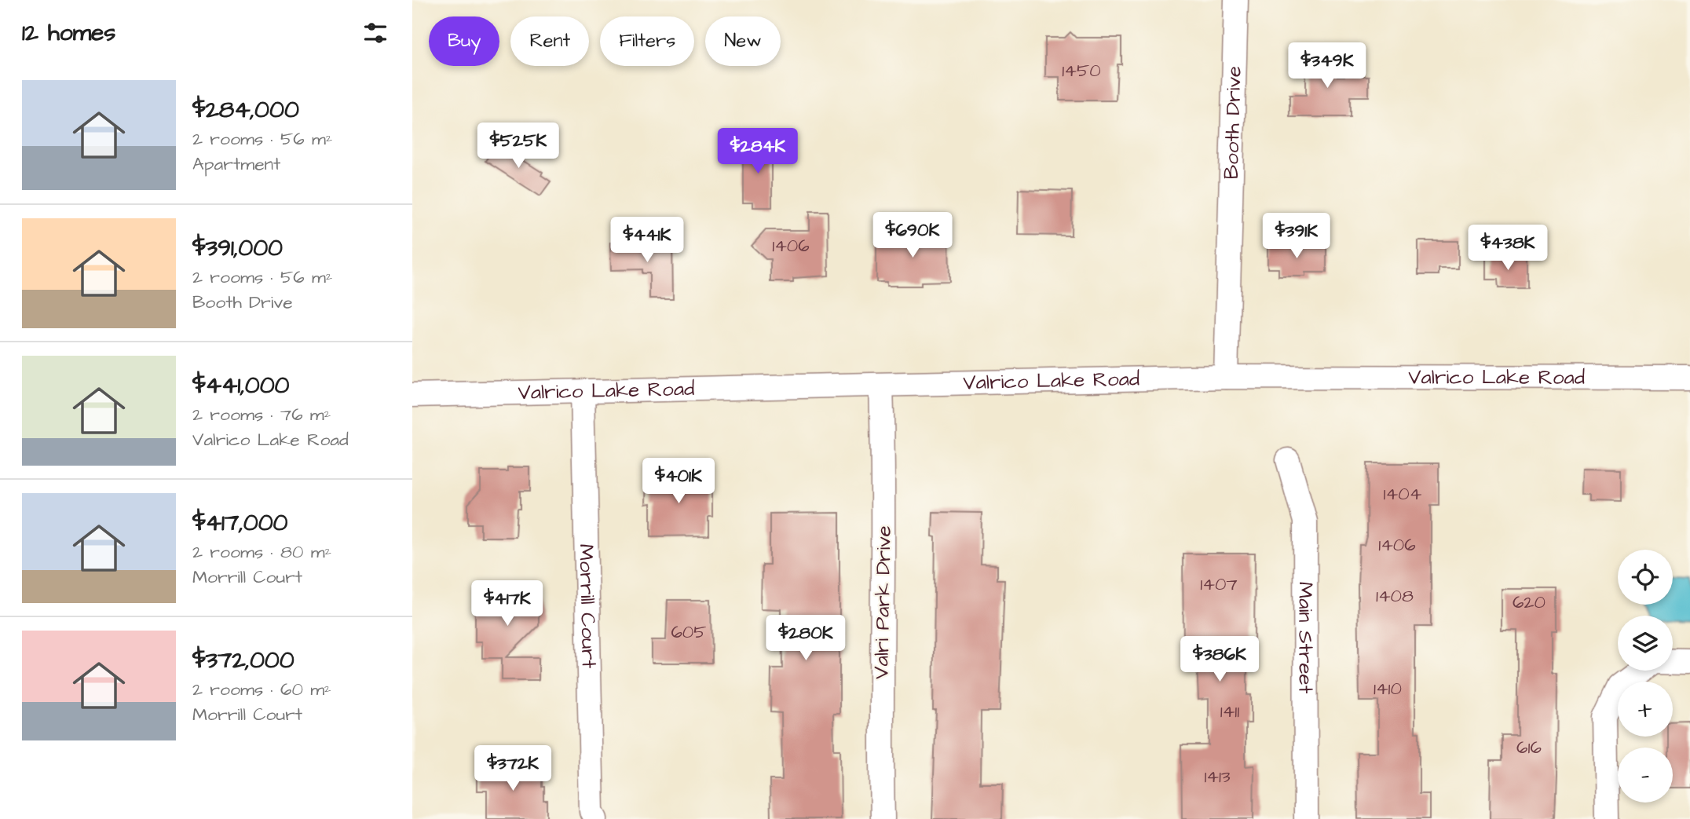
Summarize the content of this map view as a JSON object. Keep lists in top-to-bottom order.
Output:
{
  "streets": {
    "street": [
      "Booth Drive",
      "Valrico Lake Road",
      "Valri Park Drive",
      "Morrill Court",
      "Main Street"
    ]
  },
  "crossings": [
    ["Booth Drive", "Valrico Lake Road"],
    ["Valrico Lake Road", "Valri Park Drive"],
    ["Valrico Lake Road", "Morrill Court"]
  ],
  "house_numbers": [
    "1450",
    "1406",
    "1404",
    "1406",
    "1407",
    "1408",
    "620",
    "605",
    "1410",
    "1411",
    "616",
    "1413"
  ],
  "page": {
    "heading": "12 homes",
    "chip": [
      "Buy",
      "Rent",
      "Filters",
      "New"
    ],
    "price": [
      "$349K",
      "$525K",
      "$284K",
      "$690K",
      "$391K",
      "$441K",
      "$438K",
      "$401K",
      "$417K",
      "$280K",
      "$386K",
      "$372K"
    ],
    "list": [
      {
        "name": "$284,000",
        "note": "2 rooms · 56 m² · Apartment"
      },
      {
        "name": "$391,000",
        "note": "2 rooms · 56 m² · Booth Drive"
      },
      {
        "name": "$441,000",
        "note": "2 rooms · 76 m² · Valrico Lake Road"
      },
      {
        "name": "$417,000",
        "note": "2 rooms · 80 m² · Morrill Court"
      },
      {
        "name": "$372,000",
        "note": "2 rooms · 60 m² · Morrill Court"
      }
    ],
    "map_buttons": ["+", "−"]
  }
}
